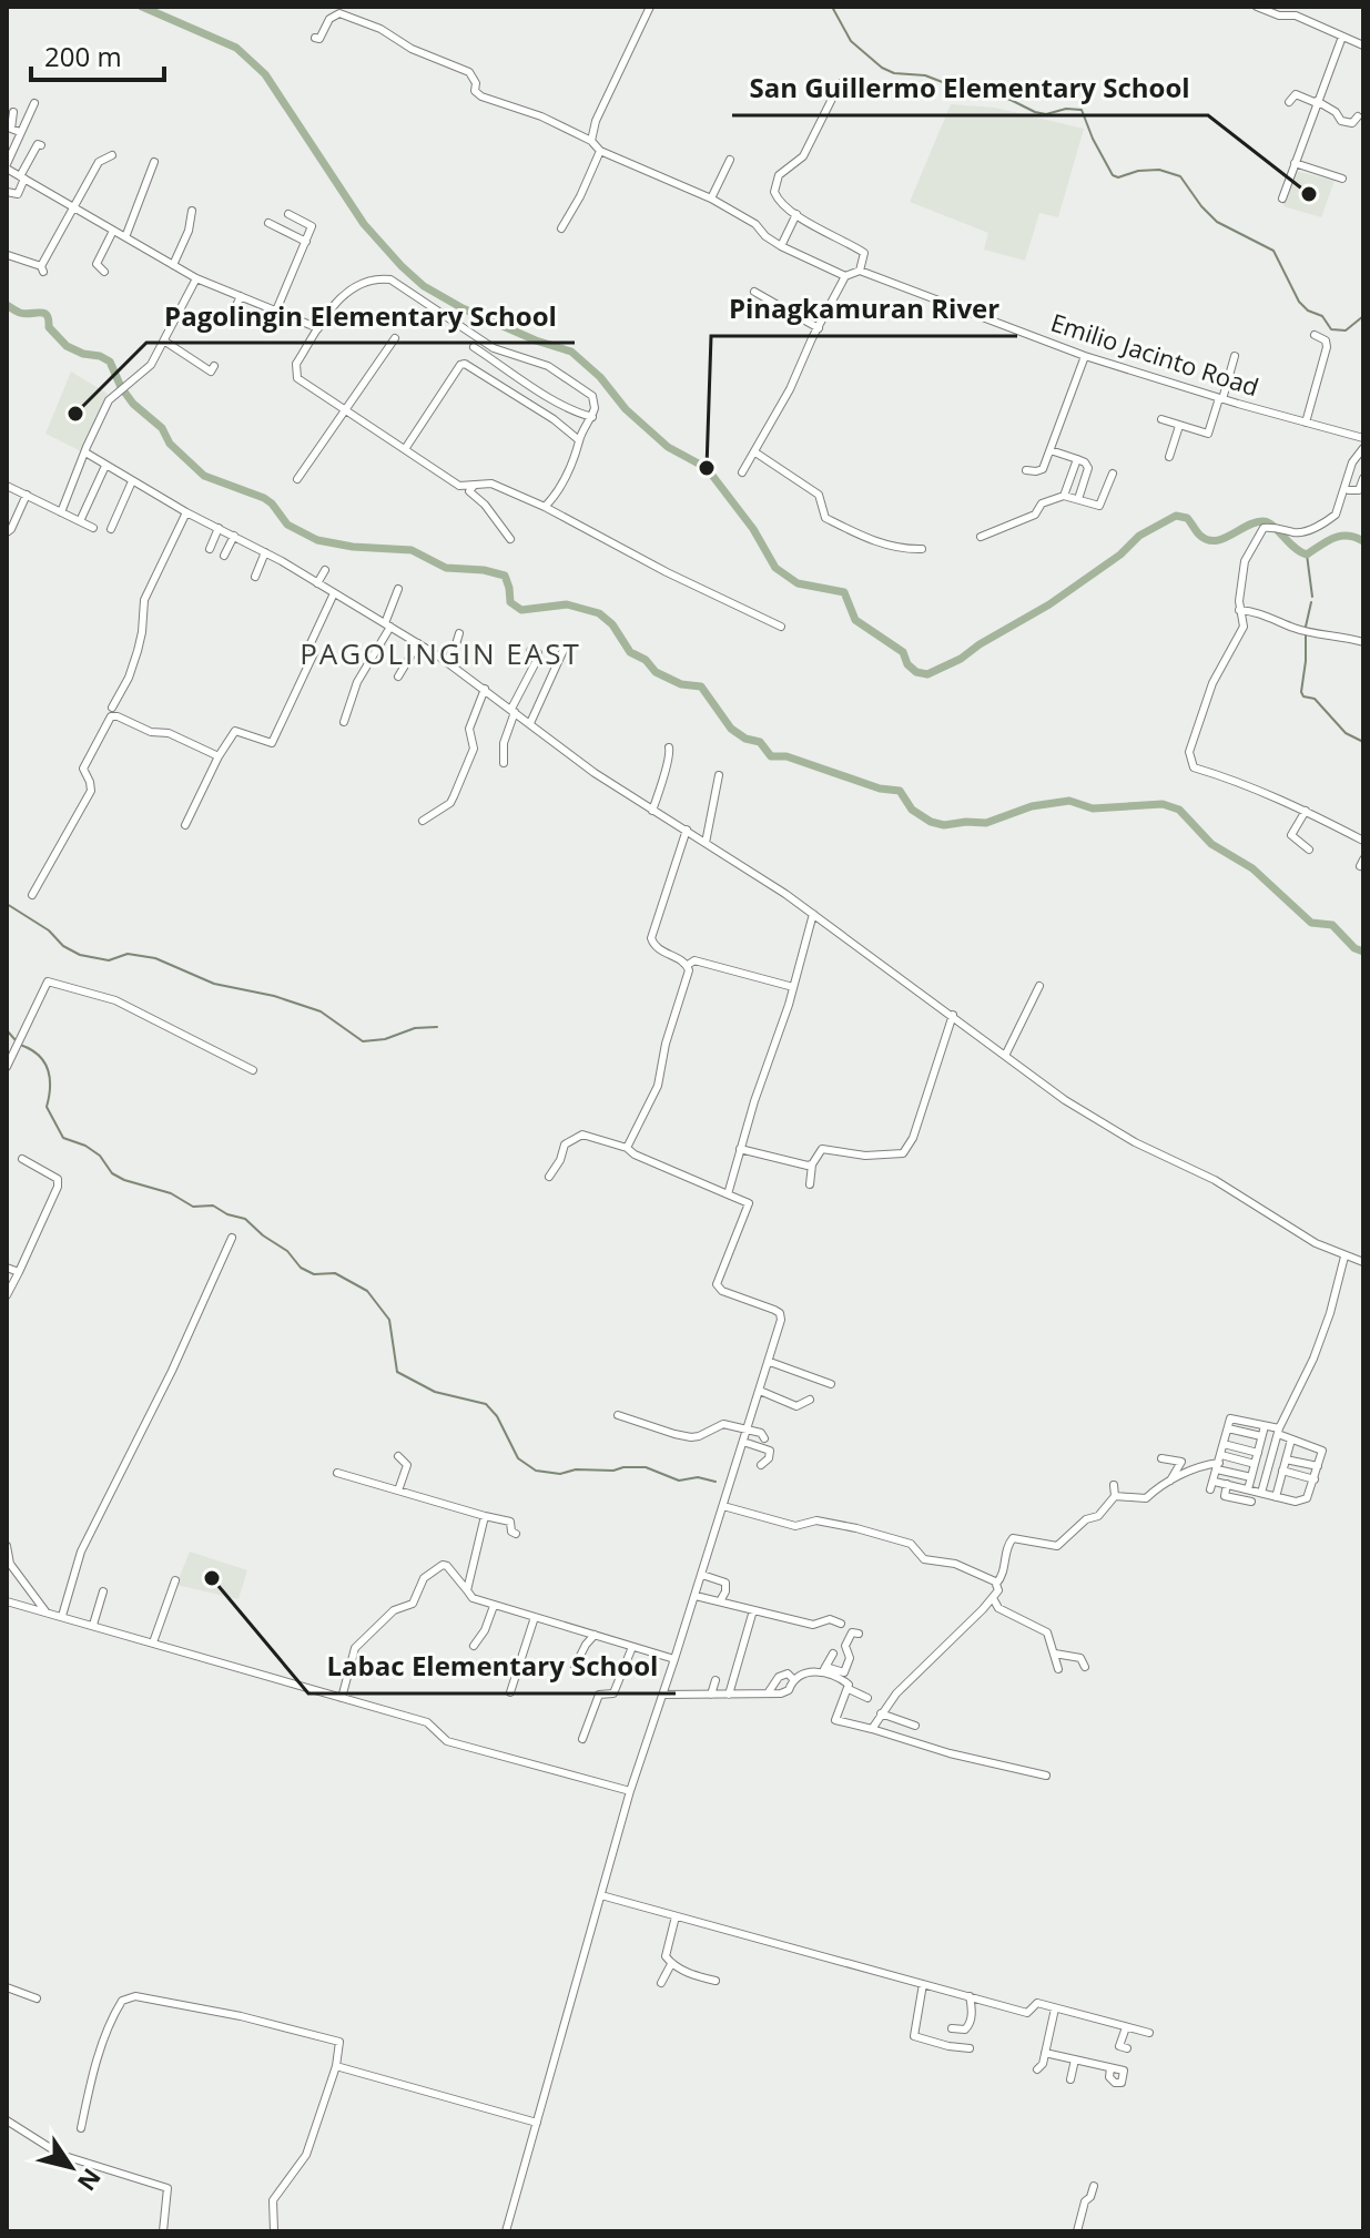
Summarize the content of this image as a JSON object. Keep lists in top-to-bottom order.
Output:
{
  "streets": {
    "street": ["Emilio Jacinto Road"]
  },
  "districts": ["PAGOLINGIN EAST"],
  "places": [
    "San Guillermo Elementary School",
    "Pagolingin Elementary School",
    "Pinagkamuran River",
    "Labac Elementary School"
  ],
  "scale_bar": "200 m",
  "north": "bottom right"
}
